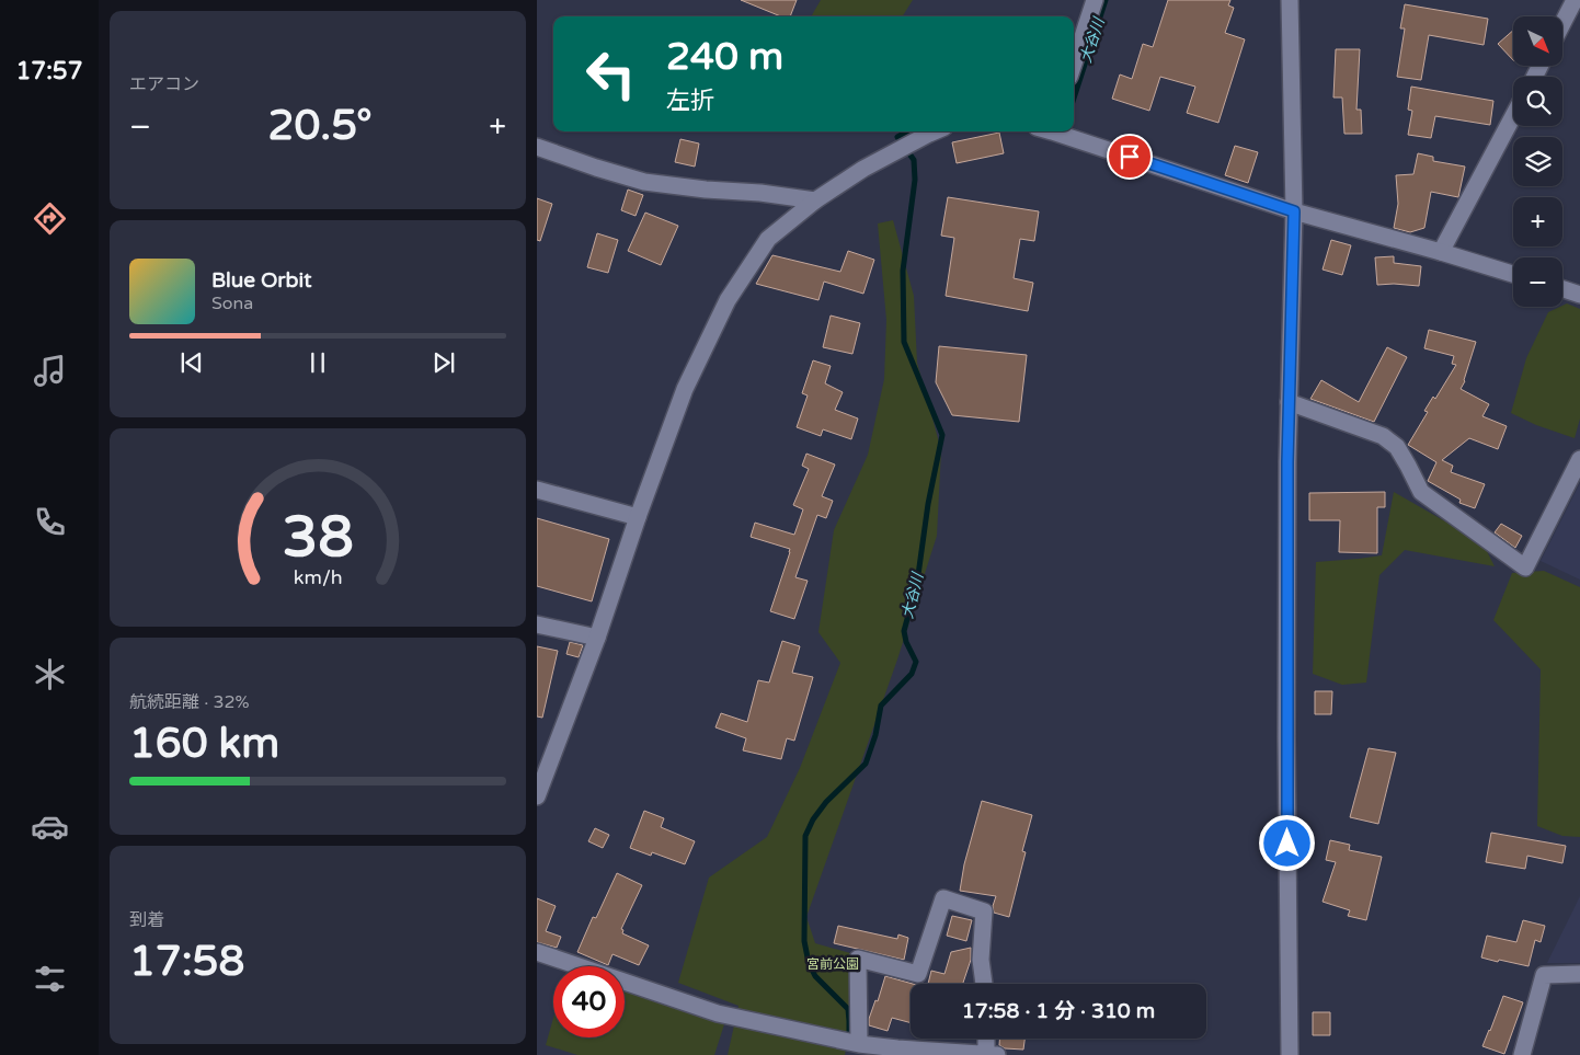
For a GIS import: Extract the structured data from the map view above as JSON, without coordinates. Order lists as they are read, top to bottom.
{
  "water": ["大谷川"],
  "parks": ["宮前公園"],
  "north": "bottom right",
  "page": {
    "tabs": "17:57",
    "tile": [
      "エアコン",
      ["航続距離 · 32%", "160 km"],
      ["到着", "17:58"]
    ],
    "map_buttons": ["+", "−"],
    "turn": ["240 m", "左折"],
    "heat": ["−", "20.5°", "+"],
    "song": ["Blue Orbit", "Sona"],
    "limit": "40",
    "trip": "17:58 · 1 分 · 310 m",
    "gauge": ["38", "km/h"]
  }
}
